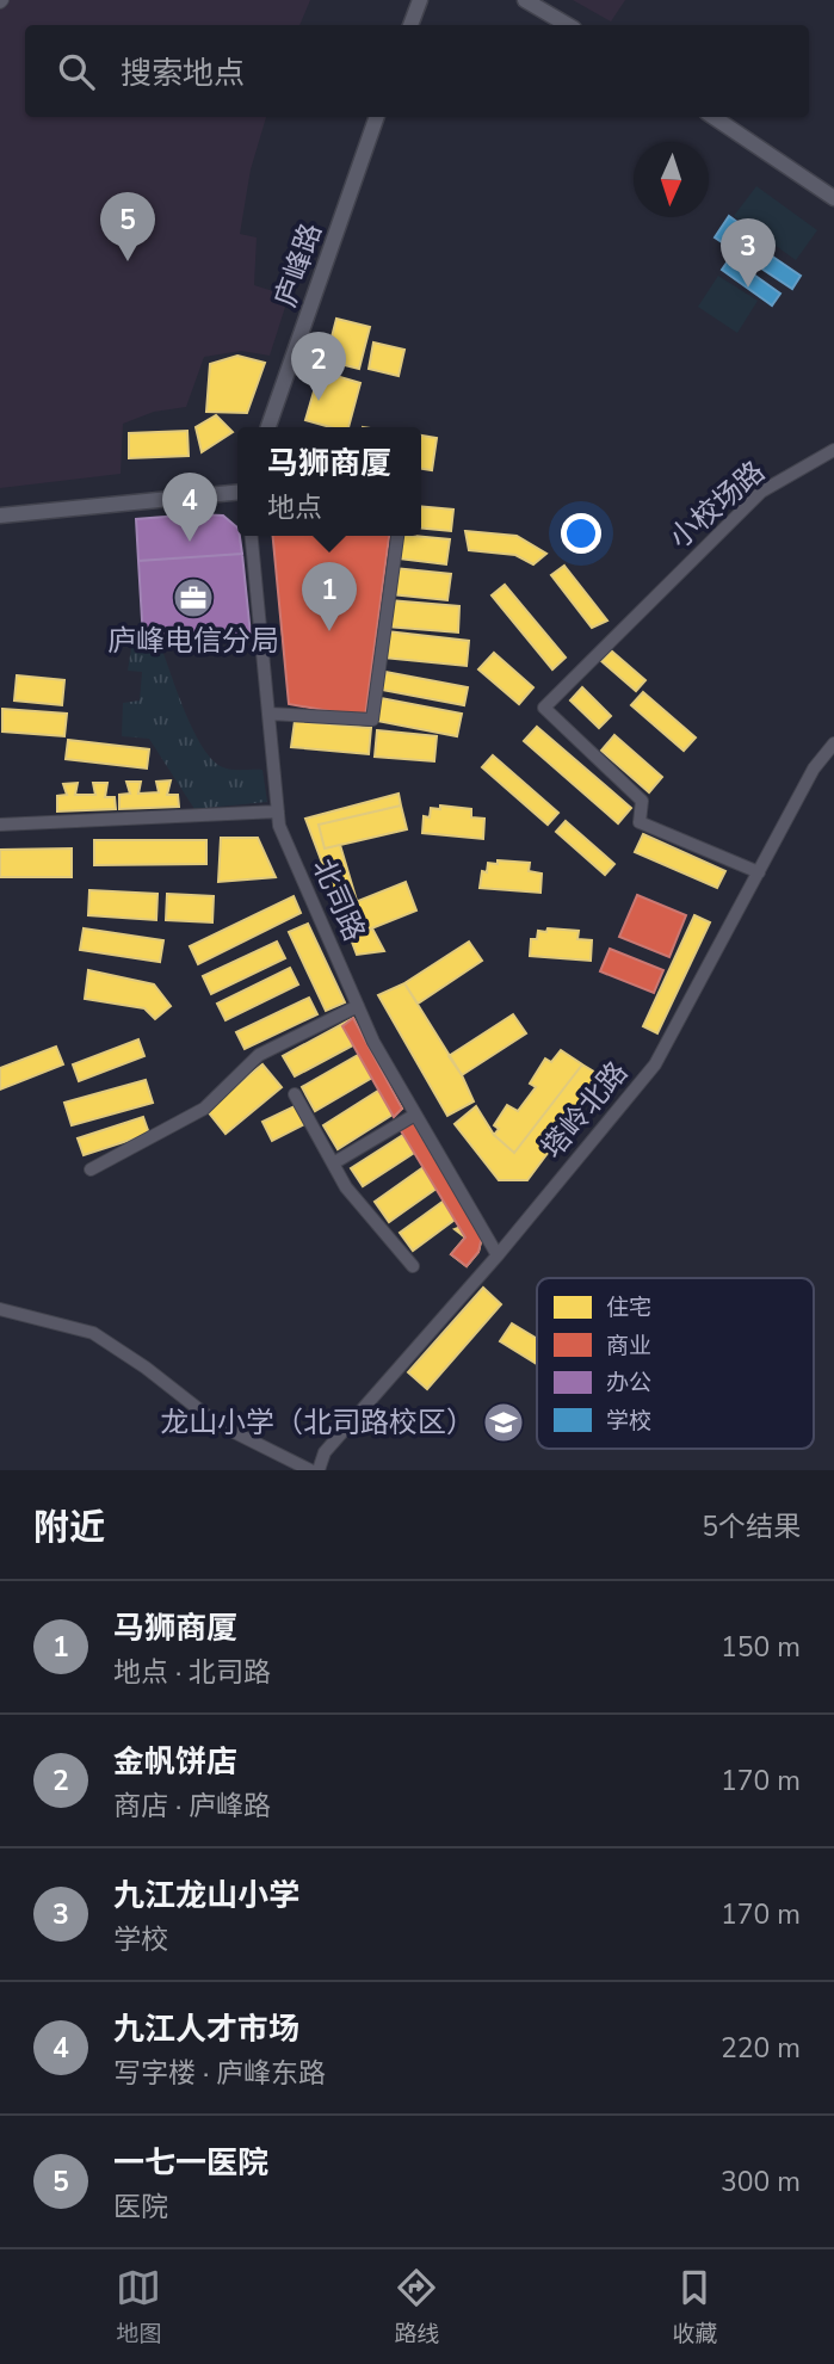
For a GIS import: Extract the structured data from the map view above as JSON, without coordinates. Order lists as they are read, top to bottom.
{
  "streets": {
    "main road": ["庐峰路"],
    "street": ["小校场路", "北司路", "塔岭北路"]
  },
  "crossings": [
    ["小校场路", "塔岭北路"],
    ["北司路", "塔岭北路"]
  ],
  "places": {
    "office": ["庐峰电信分局"],
    "school or university": ["龙山小学（北司路校区）"]
  },
  "legend": [
    "住宅",
    "商业",
    "办公",
    "学校"
  ],
  "north": "bottom",
  "page": {
    "search": "搜索地点",
    "pins": [
      "5",
      "3",
      "2",
      "4",
      "1"
    ],
    "popup": ["马狮商厦", "地点"],
    "heading": ["附近", "5个结果"],
    "list": [
      {
        "mark": "1",
        "name": "马狮商厦",
        "note": "地点 · 北司路",
        "value": "150 m"
      },
      {
        "mark": "2",
        "name": "金帆饼店",
        "note": "商店 · 庐峰路",
        "value": "170 m"
      },
      {
        "mark": "3",
        "name": "九江龙山小学",
        "note": "学校",
        "value": "170 m"
      },
      {
        "mark": "4",
        "name": "九江人才市场",
        "note": "写字楼 · 庐峰东路",
        "value": "220 m"
      },
      {
        "mark": "5",
        "name": "一七一医院",
        "note": "医院",
        "value": "300 m"
      }
    ],
    "nav": ["地图", "路线", "收藏"]
  }
}
